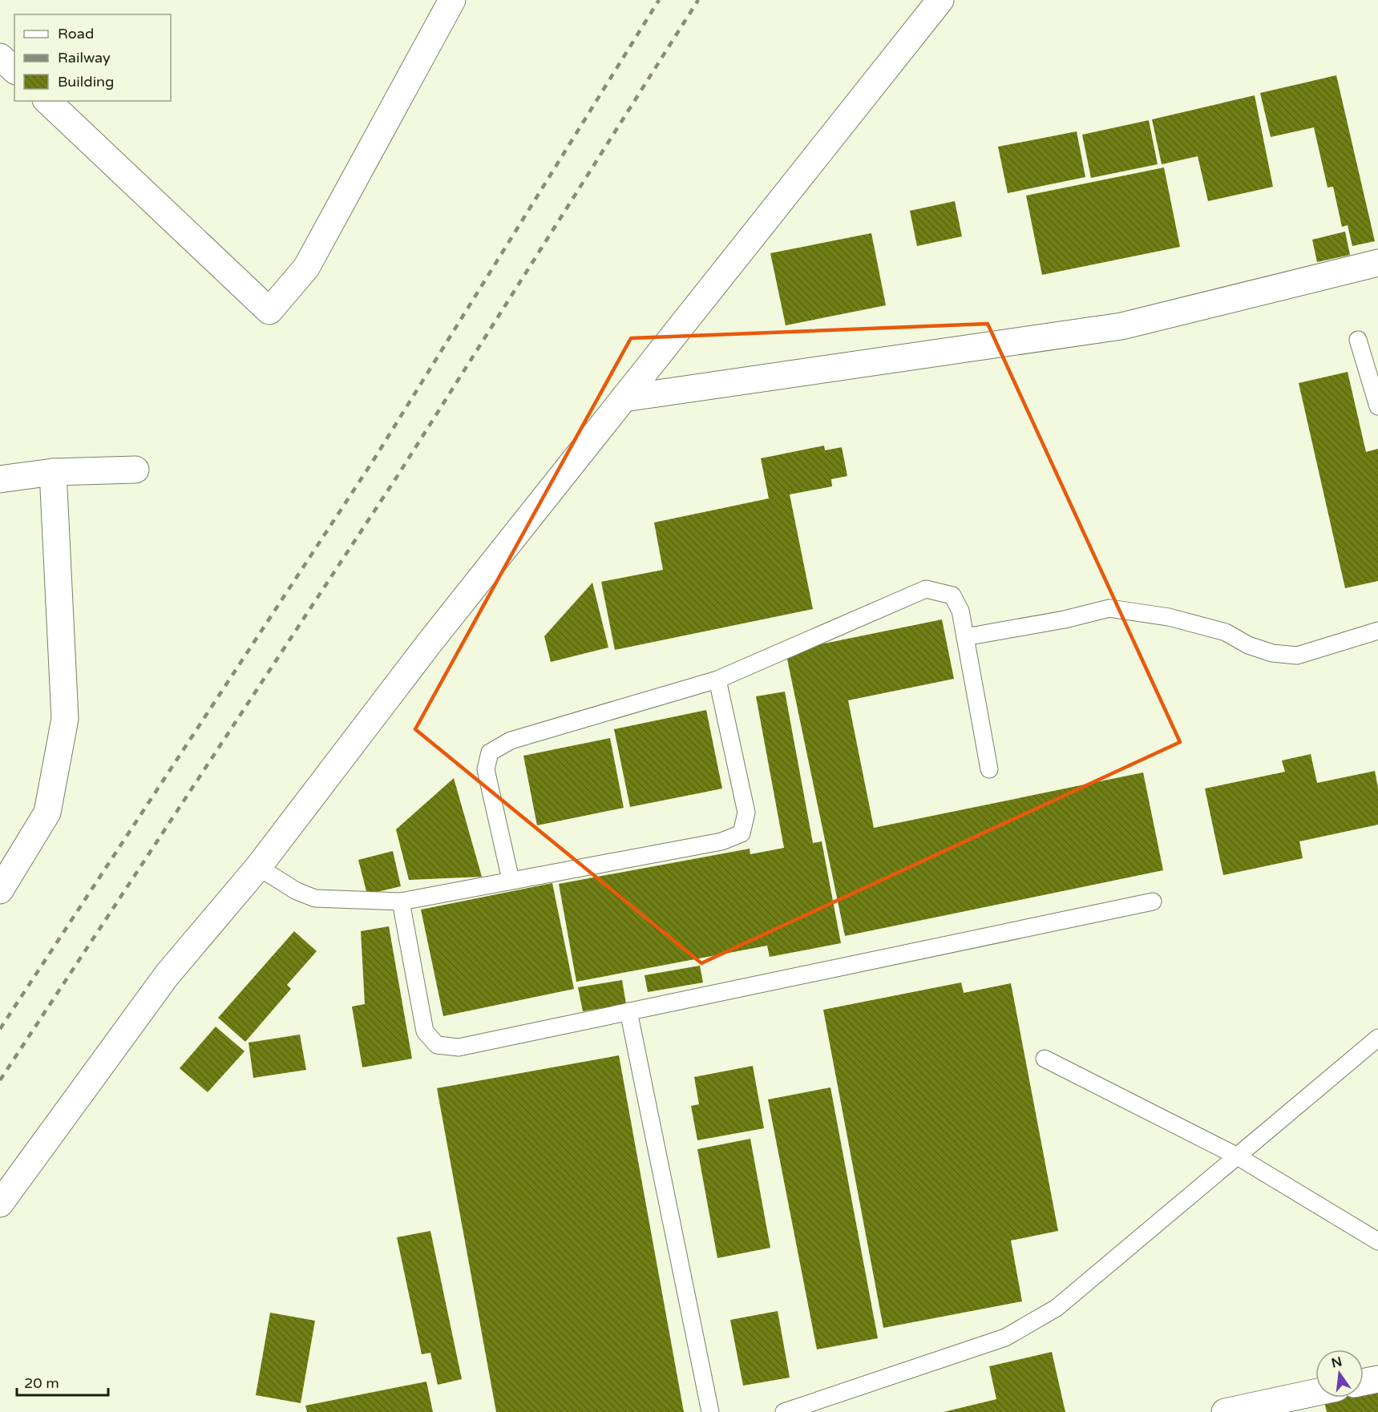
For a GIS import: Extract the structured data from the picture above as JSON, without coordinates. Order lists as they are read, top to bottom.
{
  "legend": ["Road", "Railway", "Building"],
  "scale_bar": "20 m",
  "north": "top"
}
